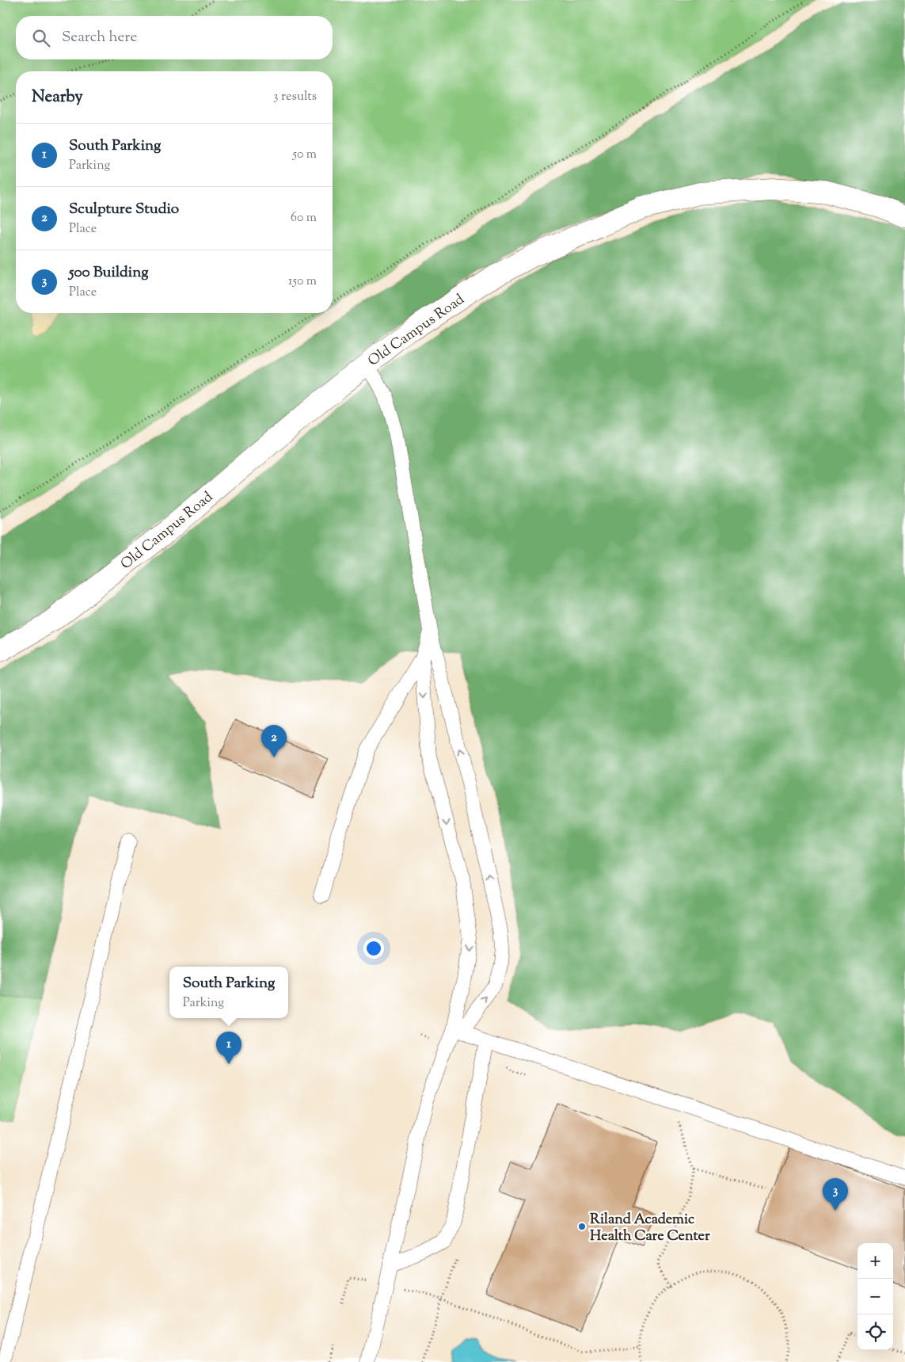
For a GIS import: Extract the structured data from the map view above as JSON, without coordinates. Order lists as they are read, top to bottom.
{
  "streets": {
    "street": ["Old Campus Road"]
  },
  "places": ["Riland Academic Health Care Center"],
  "page": {
    "search": "Search here",
    "heading": ["Nearby", "3 results"],
    "list": [
      {
        "mark": "1",
        "name": "South Parking",
        "note": "Parking",
        "value": "50 m"
      },
      {
        "mark": "2",
        "name": "Sculpture Studio",
        "note": "Place",
        "value": "60 m"
      },
      {
        "mark": "3",
        "name": "500 Building",
        "note": "Place",
        "value": "150 m"
      }
    ],
    "pins": ["2", "1", "3"],
    "popup": ["South Parking", "Parking"],
    "map_buttons": ["+", "−"]
  }
}
